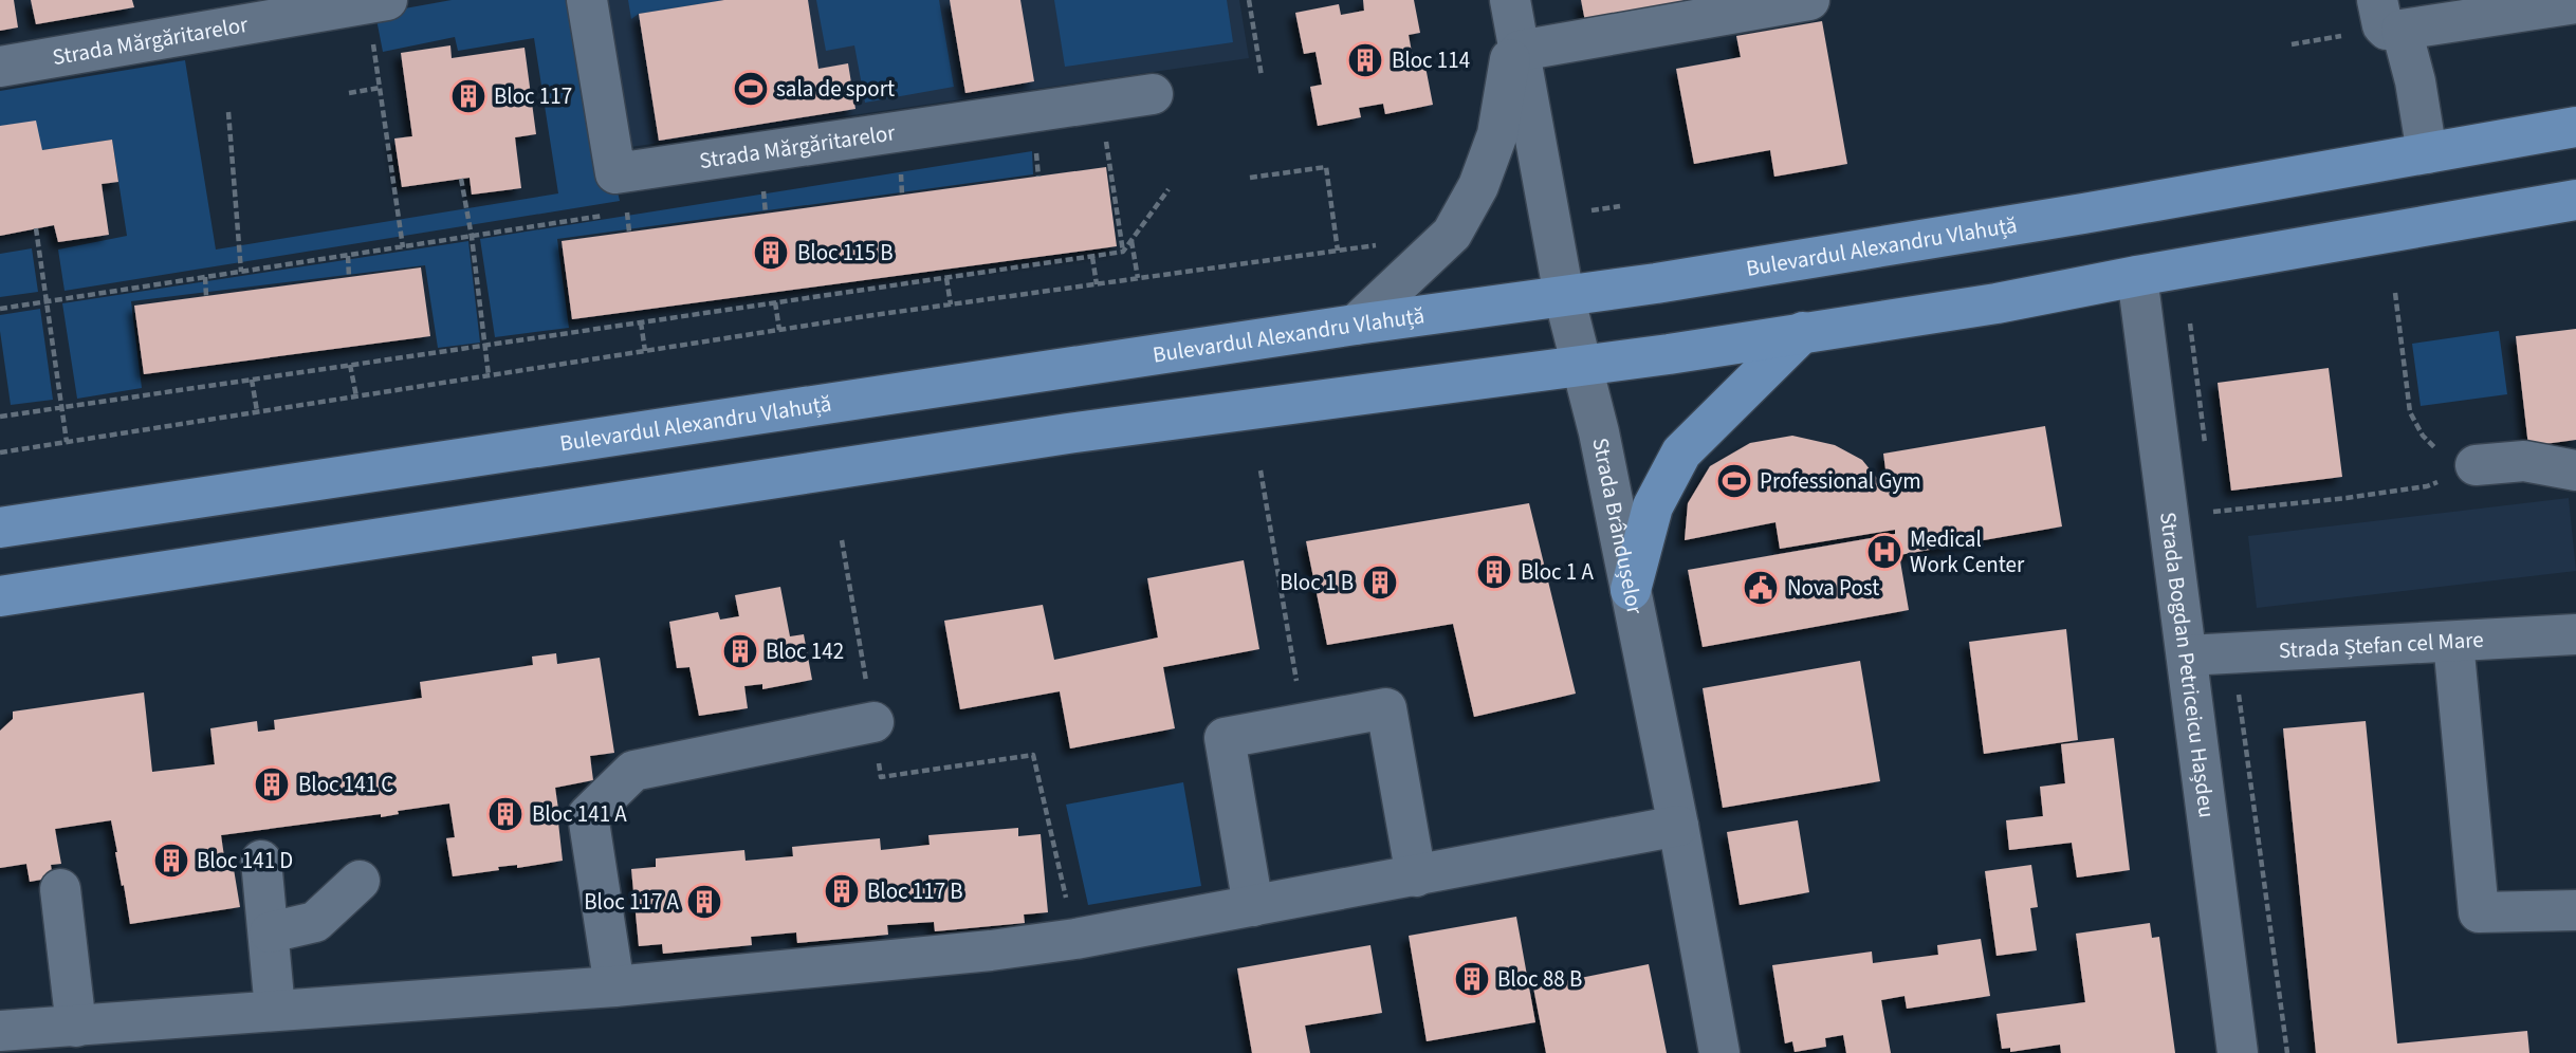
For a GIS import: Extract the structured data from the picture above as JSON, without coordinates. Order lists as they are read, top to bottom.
{
  "streets": {
    "main road": ["Bulevardul Alexandru Vlahuță"],
    "street": [
      "Strada Mărgăritarelor",
      "Strada Brândușelor",
      "Strada Ștefan cel Mare",
      "Strada Bogdan Petriceicu Hașdeu"
    ]
  },
  "crossings": [
    ["Bulevardul Alexandru Vlahuță", "Strada Brândușelor"],
    ["Strada Ștefan cel Mare", "Strada Bogdan Petriceicu Hașdeu"]
  ],
  "places": {
    "building": [
      "Bloc 114",
      "Bloc 117",
      "Bloc 115 B",
      "Bloc 1 A",
      "Bloc 1 B",
      "Bloc 142",
      "Bloc 141 C",
      "Bloc 141 A",
      "Bloc 141 D",
      "Bloc 117 B",
      "Bloc 117 A",
      "Bloc 88 B"
    ],
    "sports": ["sala de sport", "Professional Gym"],
    "hospital": ["Medical Work Center"],
    "public building": ["Nova Post"]
  }
}
